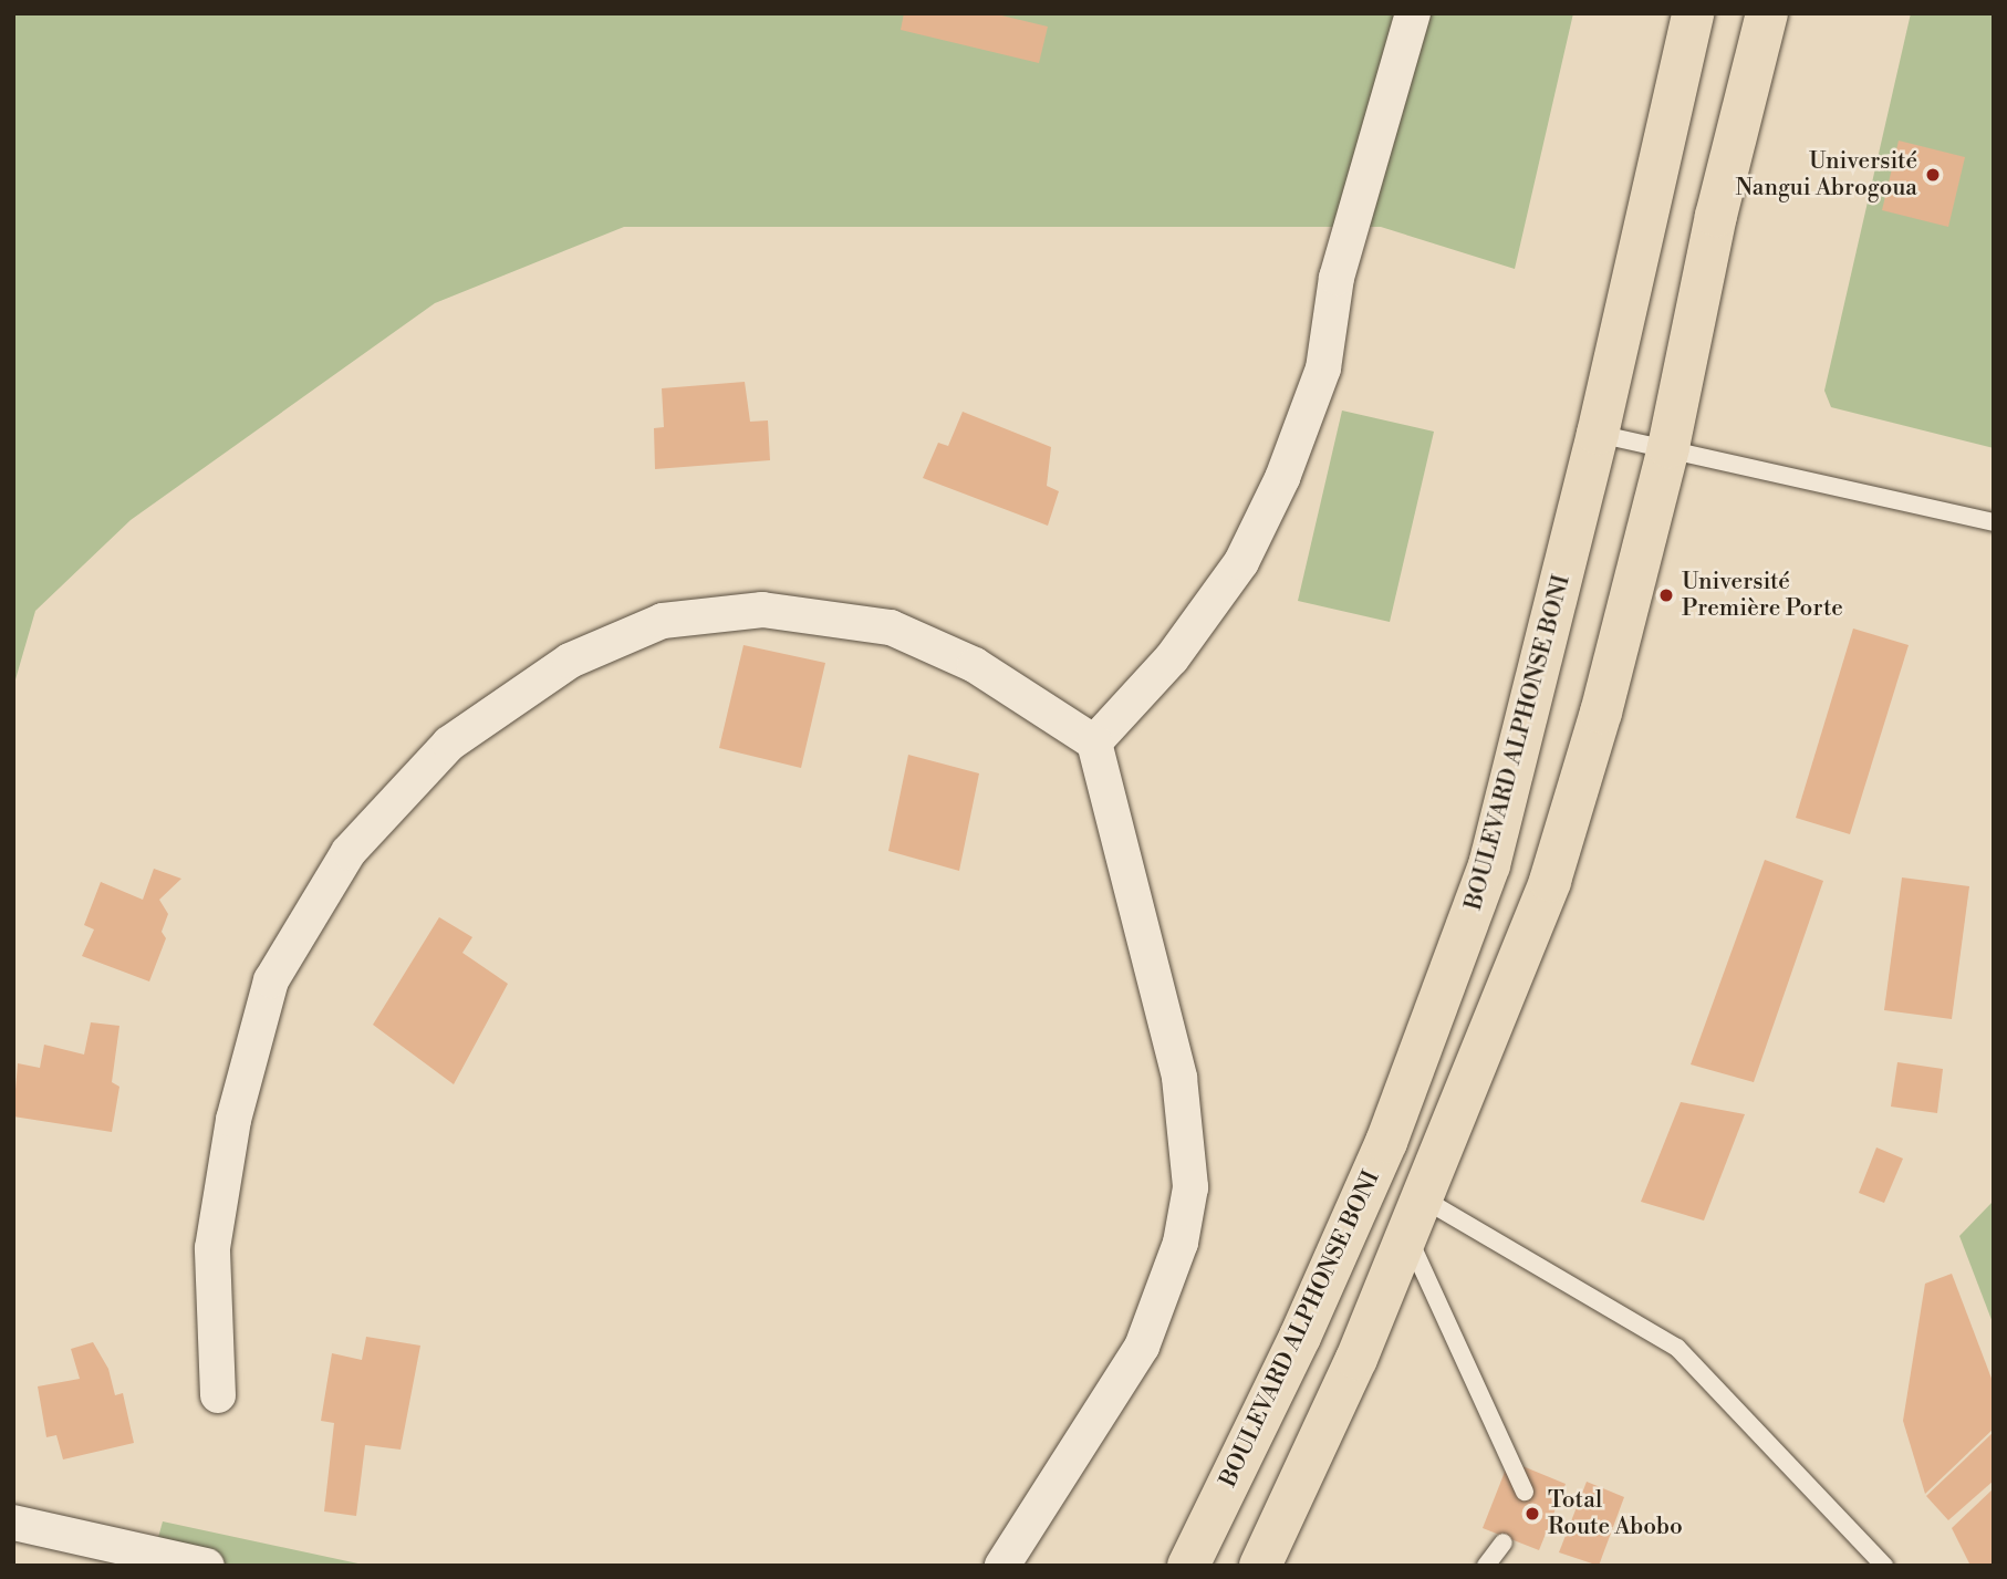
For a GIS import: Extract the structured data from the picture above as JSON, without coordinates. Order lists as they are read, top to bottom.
{
  "streets": {
    "main road": ["BOULEVARD ALPHONSE BONI"]
  },
  "places": ["Université Nangui Abrogoua", "Université Première Porte", "Total Route Abobo"]
}
